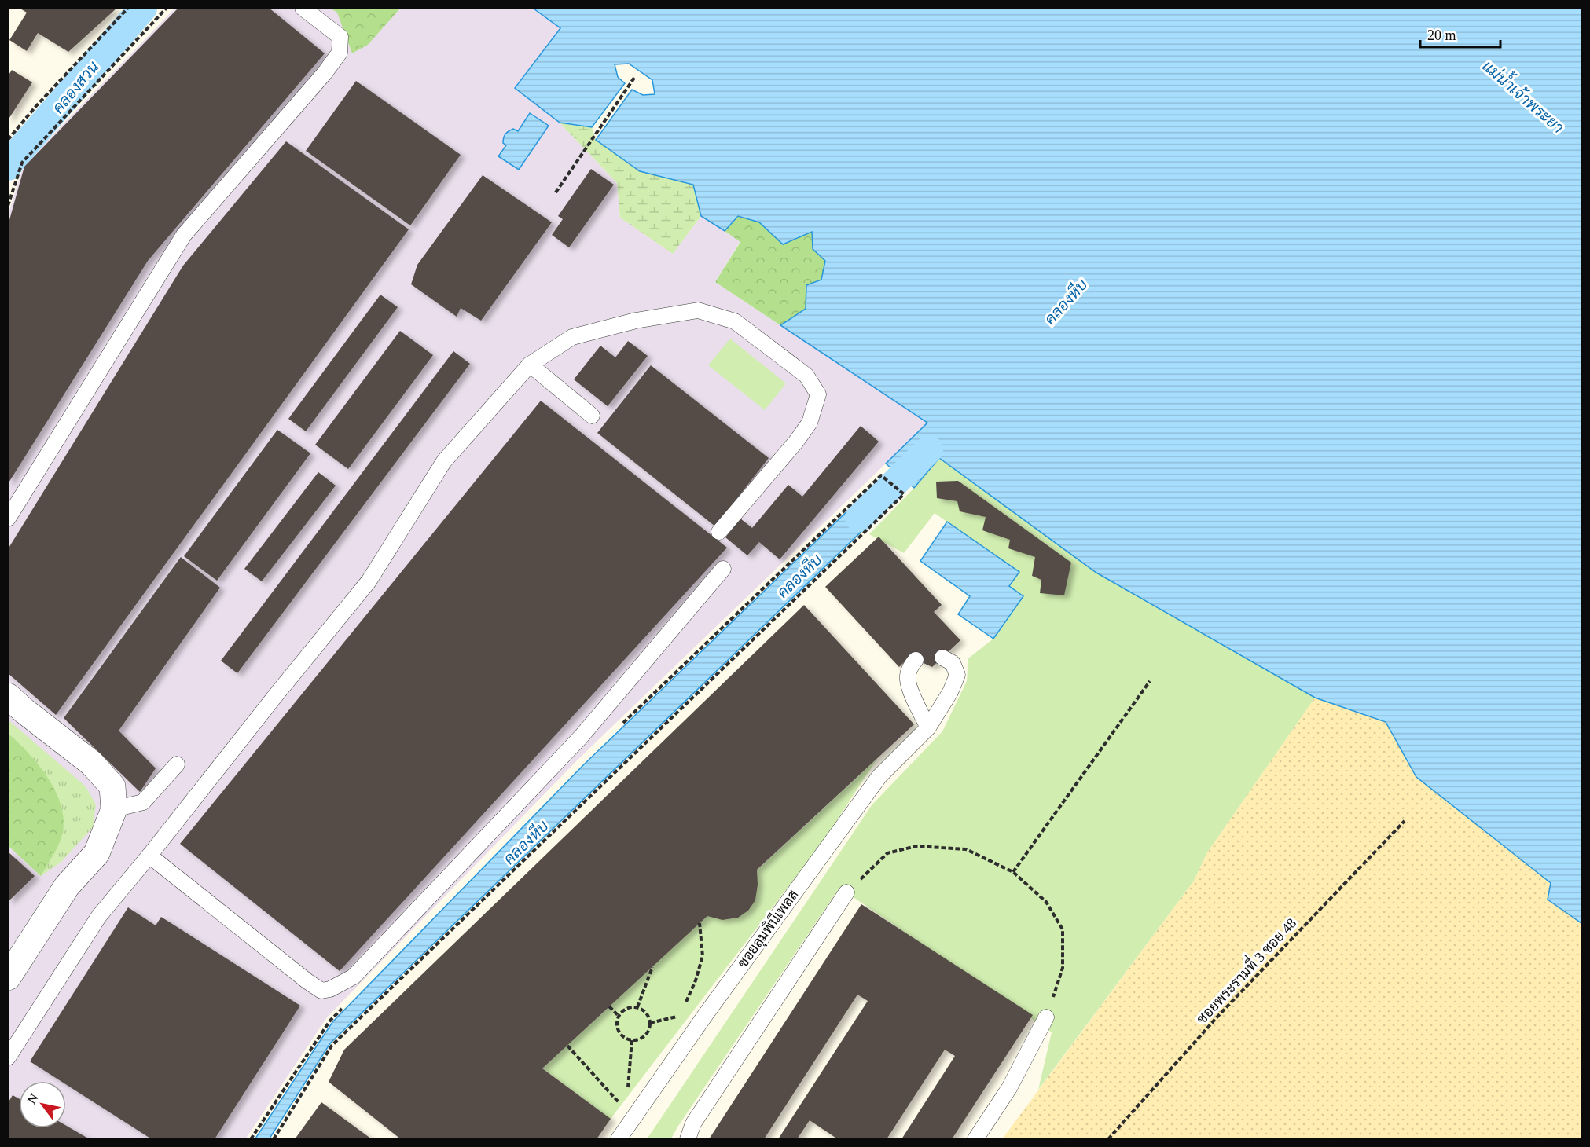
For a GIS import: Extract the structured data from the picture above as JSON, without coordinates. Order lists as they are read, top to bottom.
{
  "streets": {
    "lane": ["ซอยลุมพินีเพลส"],
    "path": ["ซอยพระรามที่ 3 ซอย 48"]
  },
  "water": ["คลองสวน", "แม่น้ำเจ้าพระยา", "คลองหีบ"],
  "scale_bar": "20 m",
  "north": "top left"
}
